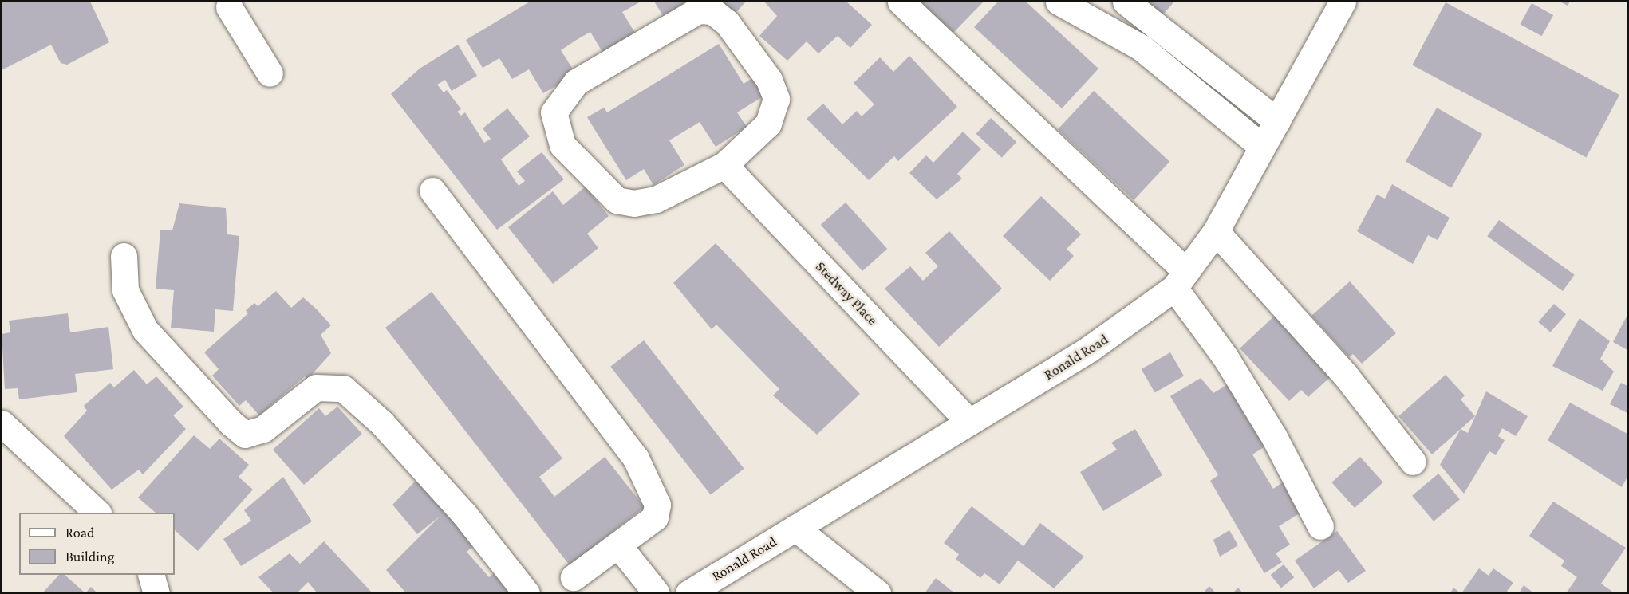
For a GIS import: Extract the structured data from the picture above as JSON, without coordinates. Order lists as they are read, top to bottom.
{
  "streets": {
    "street": ["Stedway Place", "Ronald Road"]
  },
  "crossings": [
    ["Stedway Place", "Ronald Road"]
  ],
  "legend": ["Road", "Building"]
}
